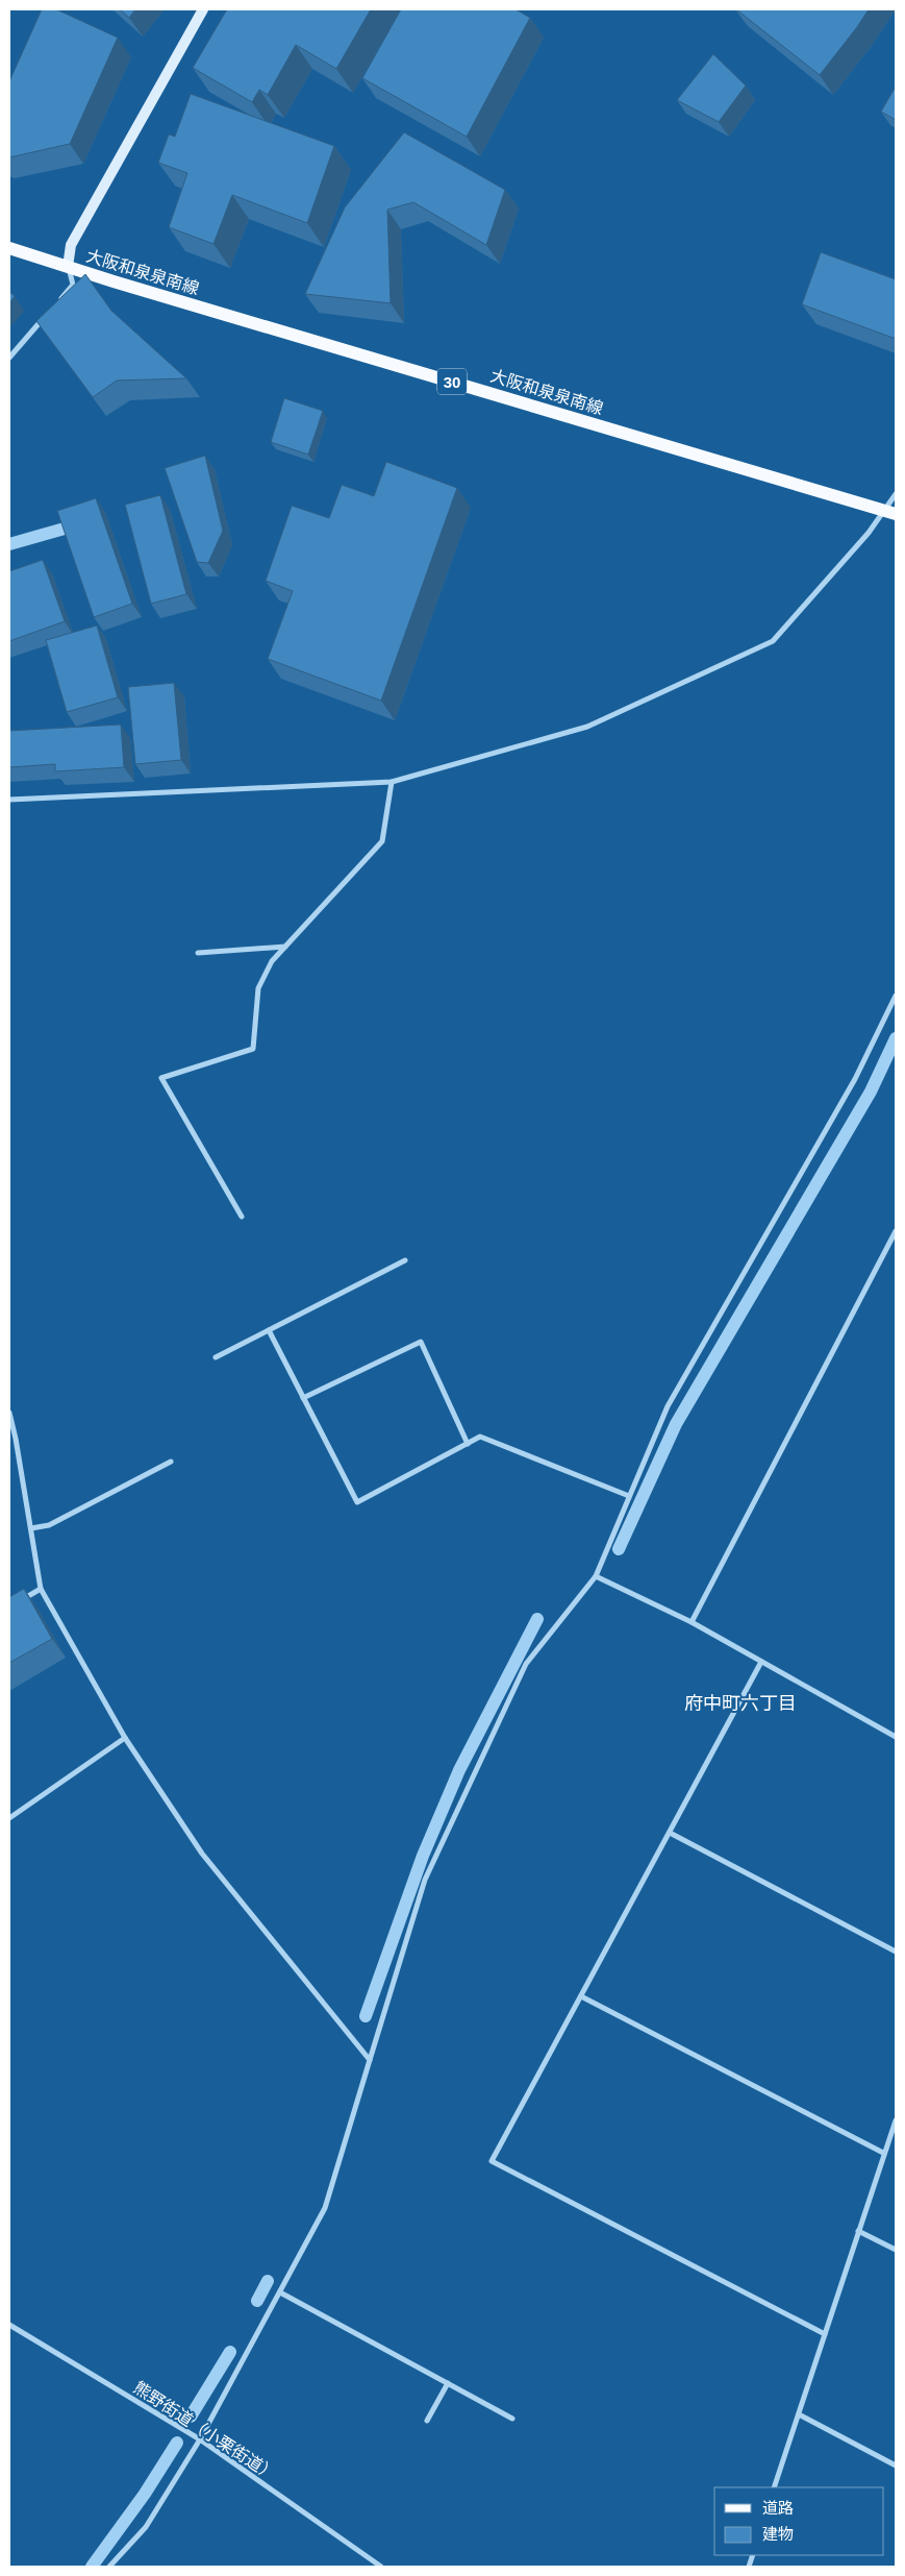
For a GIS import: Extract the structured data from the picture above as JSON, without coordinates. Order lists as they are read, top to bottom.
{
  "streets": {
    "main road": ["大阪和泉泉南線", "30"],
    "street": ["熊野街道（小栗街道）"]
  },
  "districts": ["府中町六丁目"],
  "legend": ["道路", "建物"]
}
